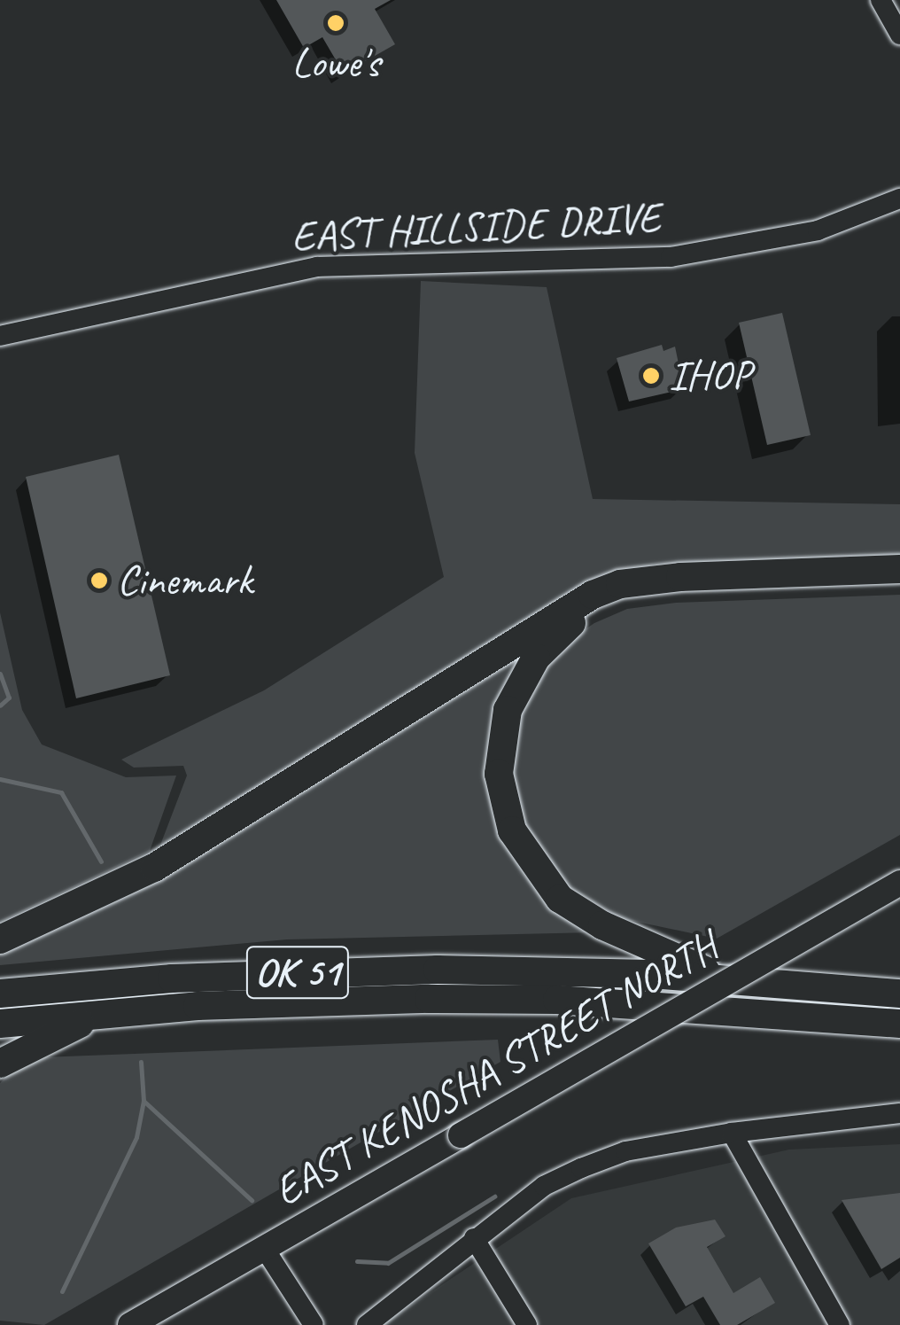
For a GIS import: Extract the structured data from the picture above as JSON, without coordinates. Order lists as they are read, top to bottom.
{
  "streets": {
    "highway": ["OK 51"],
    "main road": ["EAST KENOSHA STREET NORTH"],
    "street": ["EAST HILLSIDE DRIVE"]
  },
  "places": ["Lowe's", "IHOP", "Cinemark"]
}
